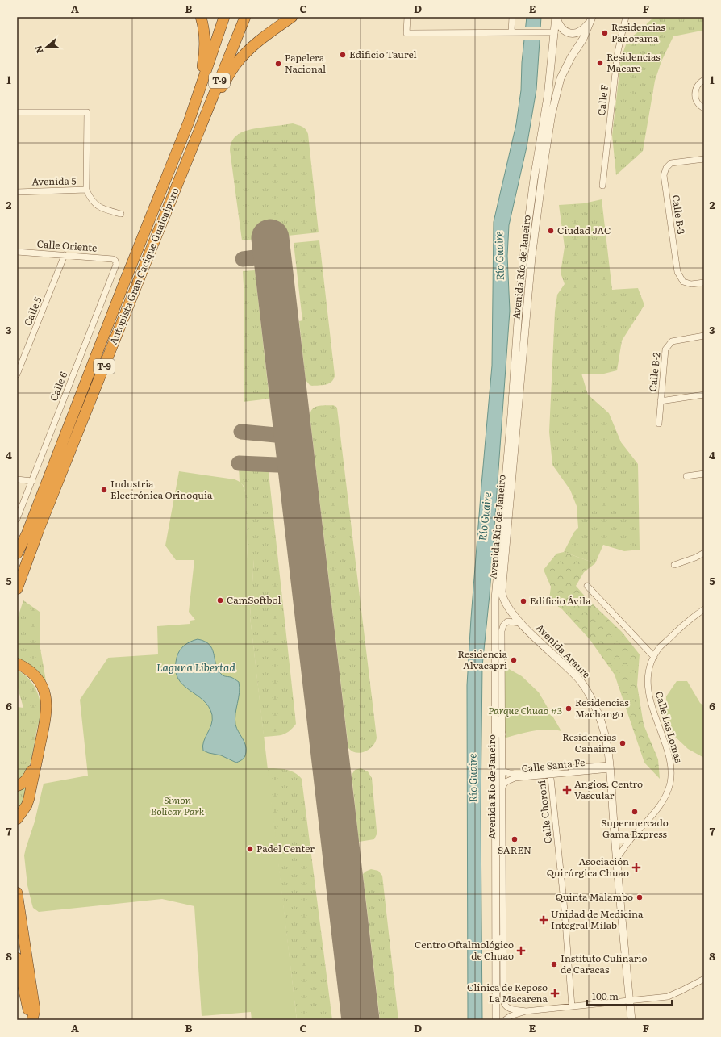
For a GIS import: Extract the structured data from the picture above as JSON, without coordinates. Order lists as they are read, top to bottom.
{
  "streets": {
    "highway": ["T-9", "Autopista Gran Cacique Guaicaipuro"],
    "street": [
      "Calle F",
      "Avenida 5",
      "Calle B-3",
      "Calle Oriente",
      "Avenida Río de Janeiro",
      "Calle 5",
      "Calle B-2",
      "Calle 6",
      "Avenida Araure",
      "Calle Las Lomas",
      "Calle Santa Fe",
      "Calle Choroní"
    ]
  },
  "crossings": [
    ["Calle Oriente", "Calle 5"],
    ["Calle Oriente", "Calle 6"],
    ["Avenida Río de Janeiro", "Avenida Araure"],
    ["Avenida Río de Janeiro", "Calle Santa Fe"],
    ["Avenida Araure", "Calle Las Lomas"],
    ["Avenida Araure", "Calle Santa Fe"],
    ["Calle Santa Fe", "Calle Choroní"]
  ],
  "water": ["Río Guaire", "Laguna Libertad"],
  "parks": ["Parque Chuao #3", "Simon Bolicar Park"],
  "places": {
    "other": [
      "Residencias Panorama",
      "Edificio Taurel",
      "Residencias Macare",
      "Papelera Nacional",
      "Ciudad JAC",
      "Industria Electrónica Orinoquia",
      "CamSoftbol",
      "Edificio Ávila",
      "Residencia Alvacapri",
      "Residencias Machango",
      "Residencias Canaima",
      "Supermercado Gama Express",
      "SAREN",
      "Padel Center",
      "Quinta Malambo",
      "Instituto Culinario de Caracas"
    ],
    "health": [
      "Angios. Centro Vascular",
      "Asociación Quirúrgica Chuao",
      "Unidad de Medicina Integral Milab",
      "Centro Oftalmológico de Chuao",
      "Clínica de Reposo La Macarena"
    ]
  },
  "scale_bar": "100 m",
  "north": "left",
  "grid": {
    "columns": [
      "A",
      "B",
      "C",
      "D",
      "E",
      "F"
    ],
    "rows": [
      "1",
      "2",
      "3",
      "4",
      "5",
      "6",
      "7",
      "8"
    ]
  }
}
